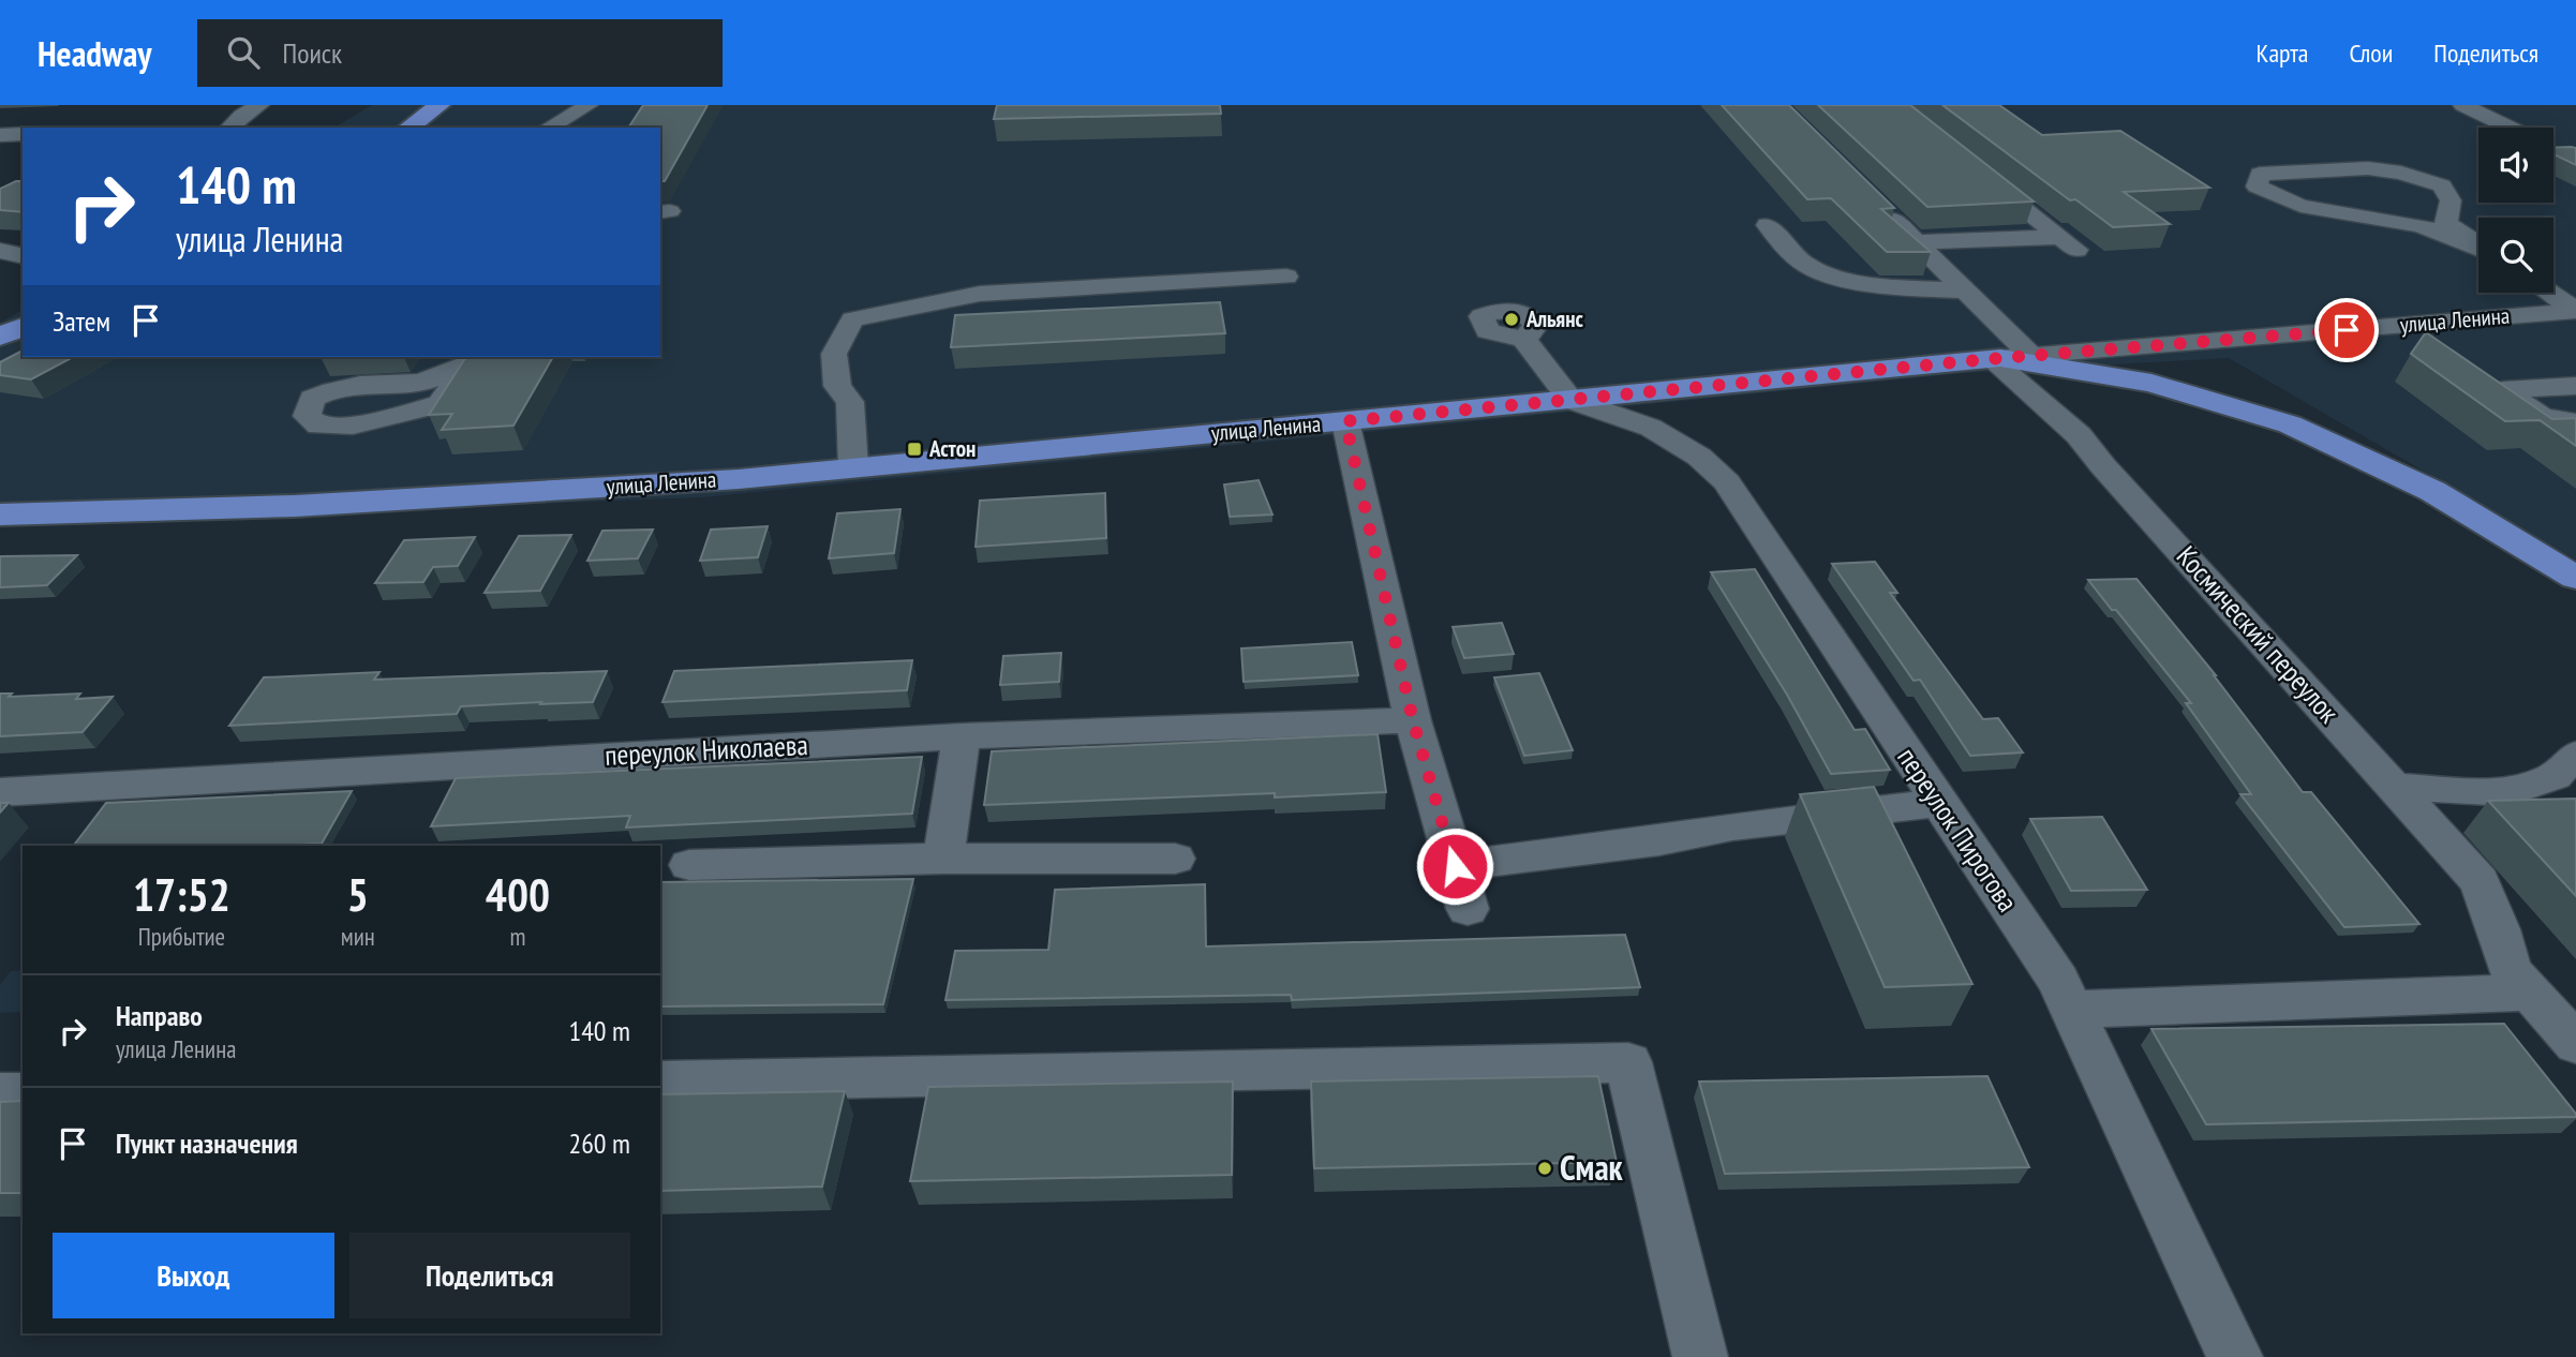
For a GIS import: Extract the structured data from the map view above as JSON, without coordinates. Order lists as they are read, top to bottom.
{
  "streets": {
    "main road": ["улица Ленина"],
    "street": ["Космический переулок", "переулок Николаева", "переулок Пирогова"]
  },
  "crossings": [
    ["улица Ленина", "Космический переулок"],
    ["улица Ленина", "переулок Пирогова"]
  ],
  "places": {
    "other": ["Альянс", "Смак"],
    "transit": ["Астон"]
  },
  "page": {
    "header": "Headway",
    "search": "Поиск",
    "nav": ["Карта", "Слои", "Поделиться"],
    "turn": ["140 m", "улица Ленина"],
    "then": "Затем",
    "eta": [
      "17:52",
      "Прибытие",
      "5",
      "мин",
      "400",
      "m"
    ],
    "list": [
      {
        "name": "Направо",
        "note": "улица Ленина",
        "value": "140 m"
      },
      {
        "name": "Пункт назначения",
        "value": "260 m"
      }
    ],
    "buttons": ["Выход", "Поделиться"]
  }
}
